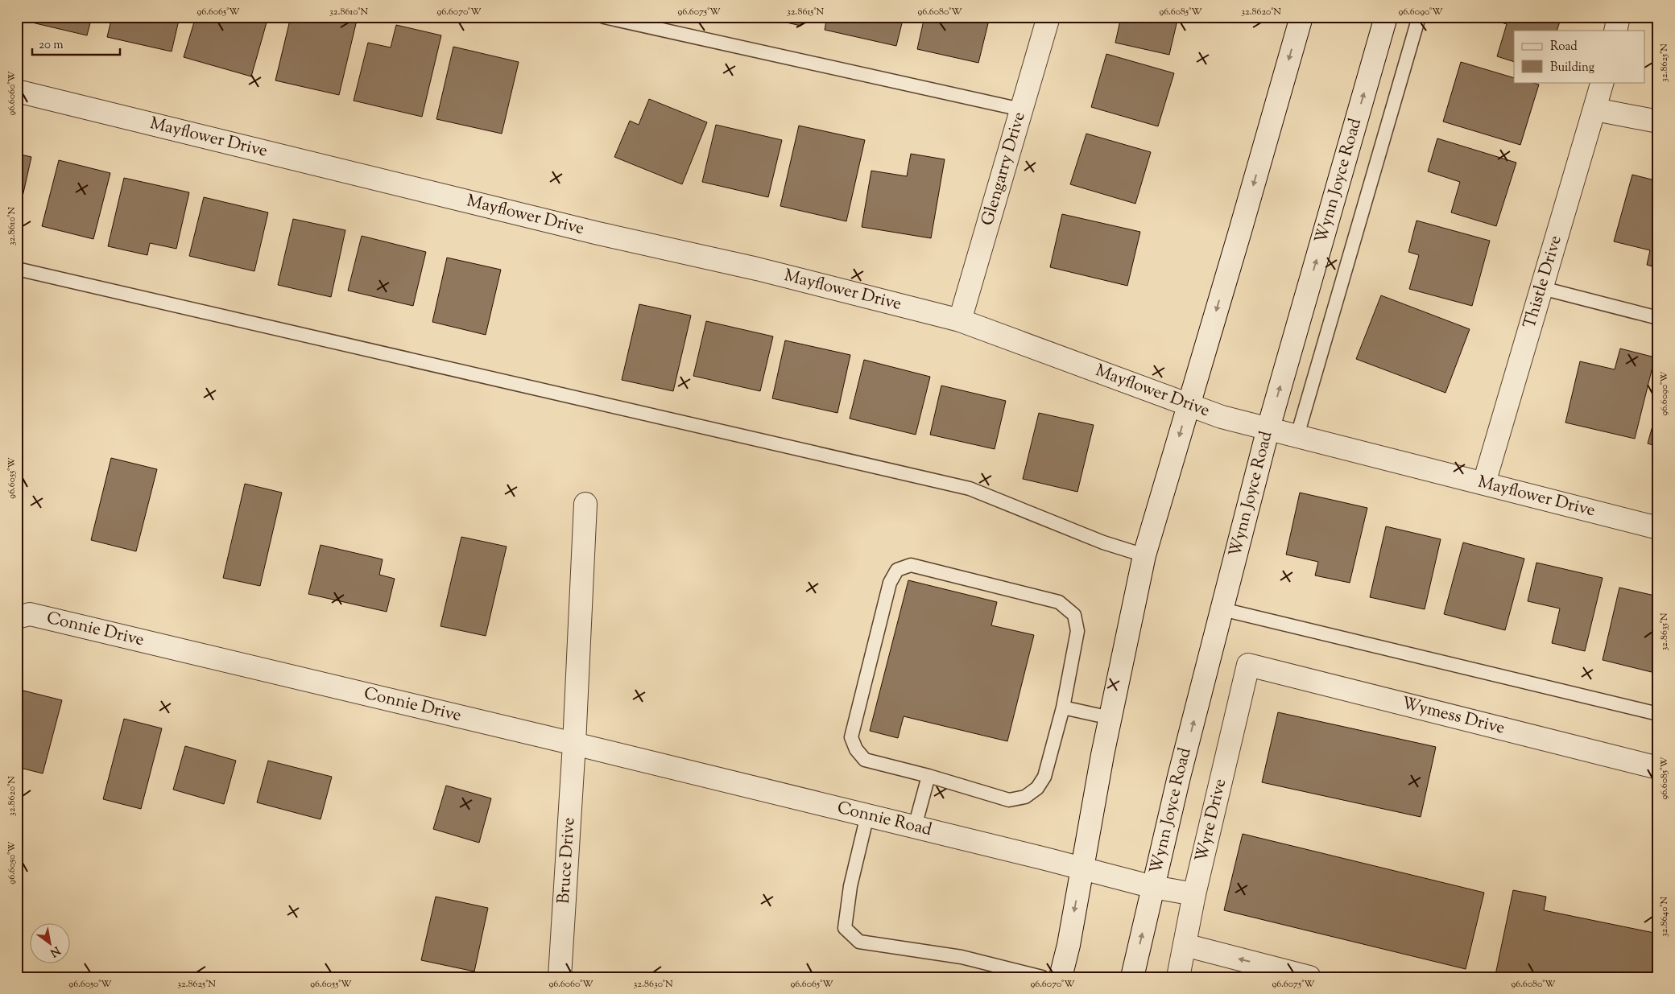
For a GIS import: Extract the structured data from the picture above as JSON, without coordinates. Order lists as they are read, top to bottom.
{
  "streets": {
    "street": [
      "Mayflower Drive",
      "Glengarry Drive",
      "Wynn Joyce Road",
      "Thistle Drive",
      "Connie Drive",
      "Wymess Drive",
      "Connie Road",
      "Wyre Drive",
      "Bruce Drive"
    ]
  },
  "crossings": [
    ["Mayflower Drive", "Glengarry Drive"],
    ["Mayflower Drive", "Wynn Joyce Road"],
    ["Mayflower Drive", "Thistle Drive"],
    ["Wynn Joyce Road", "Connie Road"],
    ["Connie Drive", "Connie Road"],
    ["Connie Drive", "Bruce Drive"],
    ["Wymess Drive", "Wyre Drive"],
    ["Connie Road", "Wyre Drive"],
    ["Connie Road", "Bruce Drive"]
  ],
  "legend": ["Road", "Building"],
  "scale_bar": "20 m",
  "north": "bottom right",
  "coordinates": [
    "96.6065°W",
    "32.8610°N",
    "96.6070°W",
    "96.6075°W",
    "32.8615°N",
    "96.6080°W",
    "96.6085°W",
    "32.8620°N",
    "96.6090°W",
    "32.8625°N",
    "96.6060°W",
    "96.6055°W",
    "32.8635°N",
    "96.6050°W",
    "32.8640°N",
    "32.8630°N"
  ]
}
